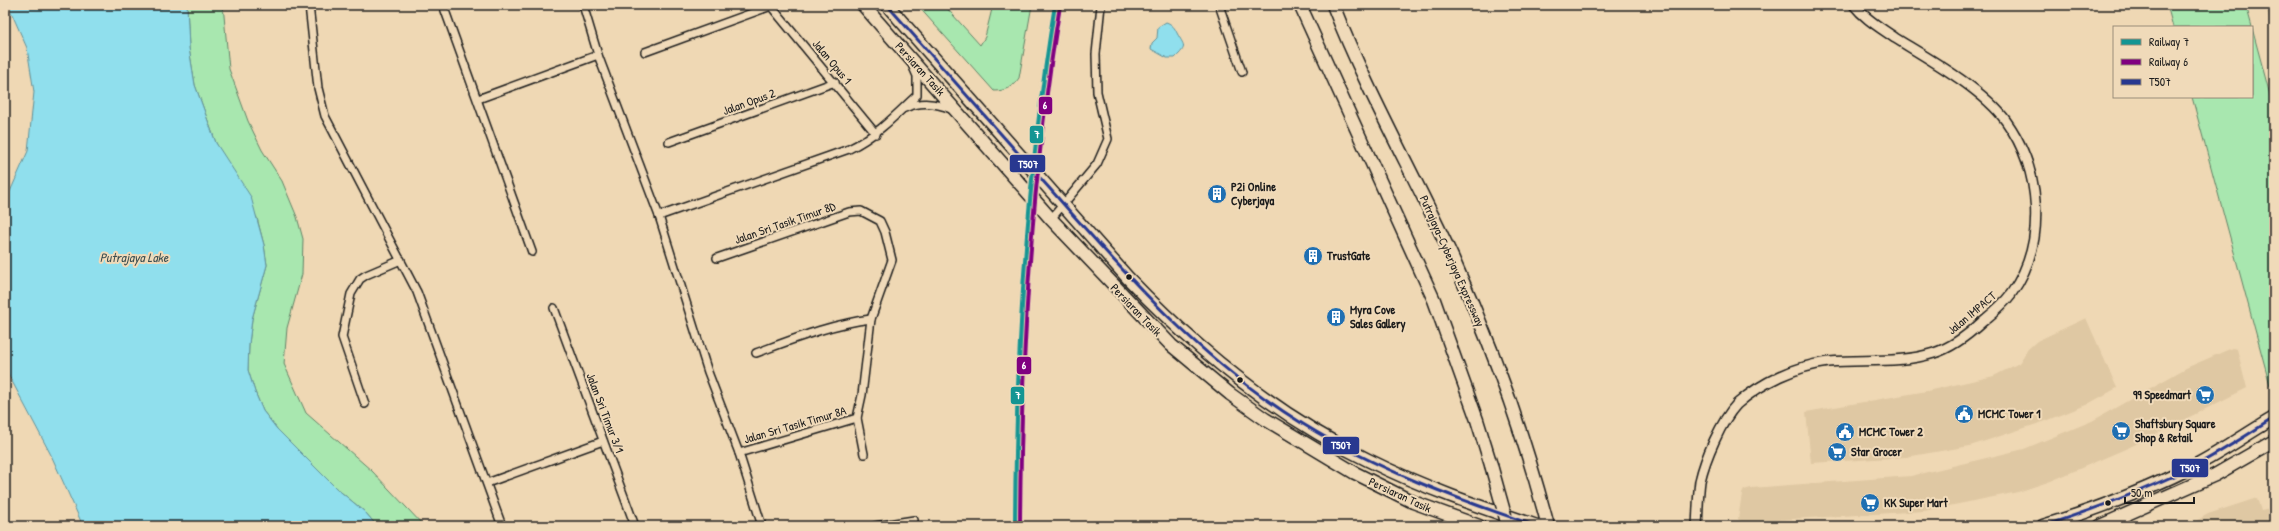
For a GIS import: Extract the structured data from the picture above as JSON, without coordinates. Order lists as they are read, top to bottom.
{
  "streets": {
    "main road": ["Persiaran Tasik", "Putrajaya–Cyberjaya Expressway"],
    "street": [
      "Jalan Opus 1",
      "Jalan Opus 2",
      "Jalan Sri Tasik Timur 8D",
      "Jalan IMPACT",
      "Jalan Sri Timur 3/1",
      "Jalan Sri Tasik Timur 8A"
    ]
  },
  "crossings": [
    ["Jalan Opus 1", "Jalan Opus 2"]
  ],
  "water": ["Putrajaya Lake"],
  "places": {
    "building": ["P2i Online Cyberjaya", "TrustGate", "Myra Cove Sales Gallery"],
    "supermarket": [
      "99 Speedmart",
      "Shaftsbury Square Shop & Retail",
      "Star Grocer",
      "KK Super Mart"
    ],
    "public building": ["MCMC Tower 1", "MCMC Tower 2"]
  },
  "lines": ["rail line 7", "transit line T507", "rail line 6"],
  "legend": ["Railway 7", "Railway 6", "T507"],
  "scale_bar": "50 m"
}
